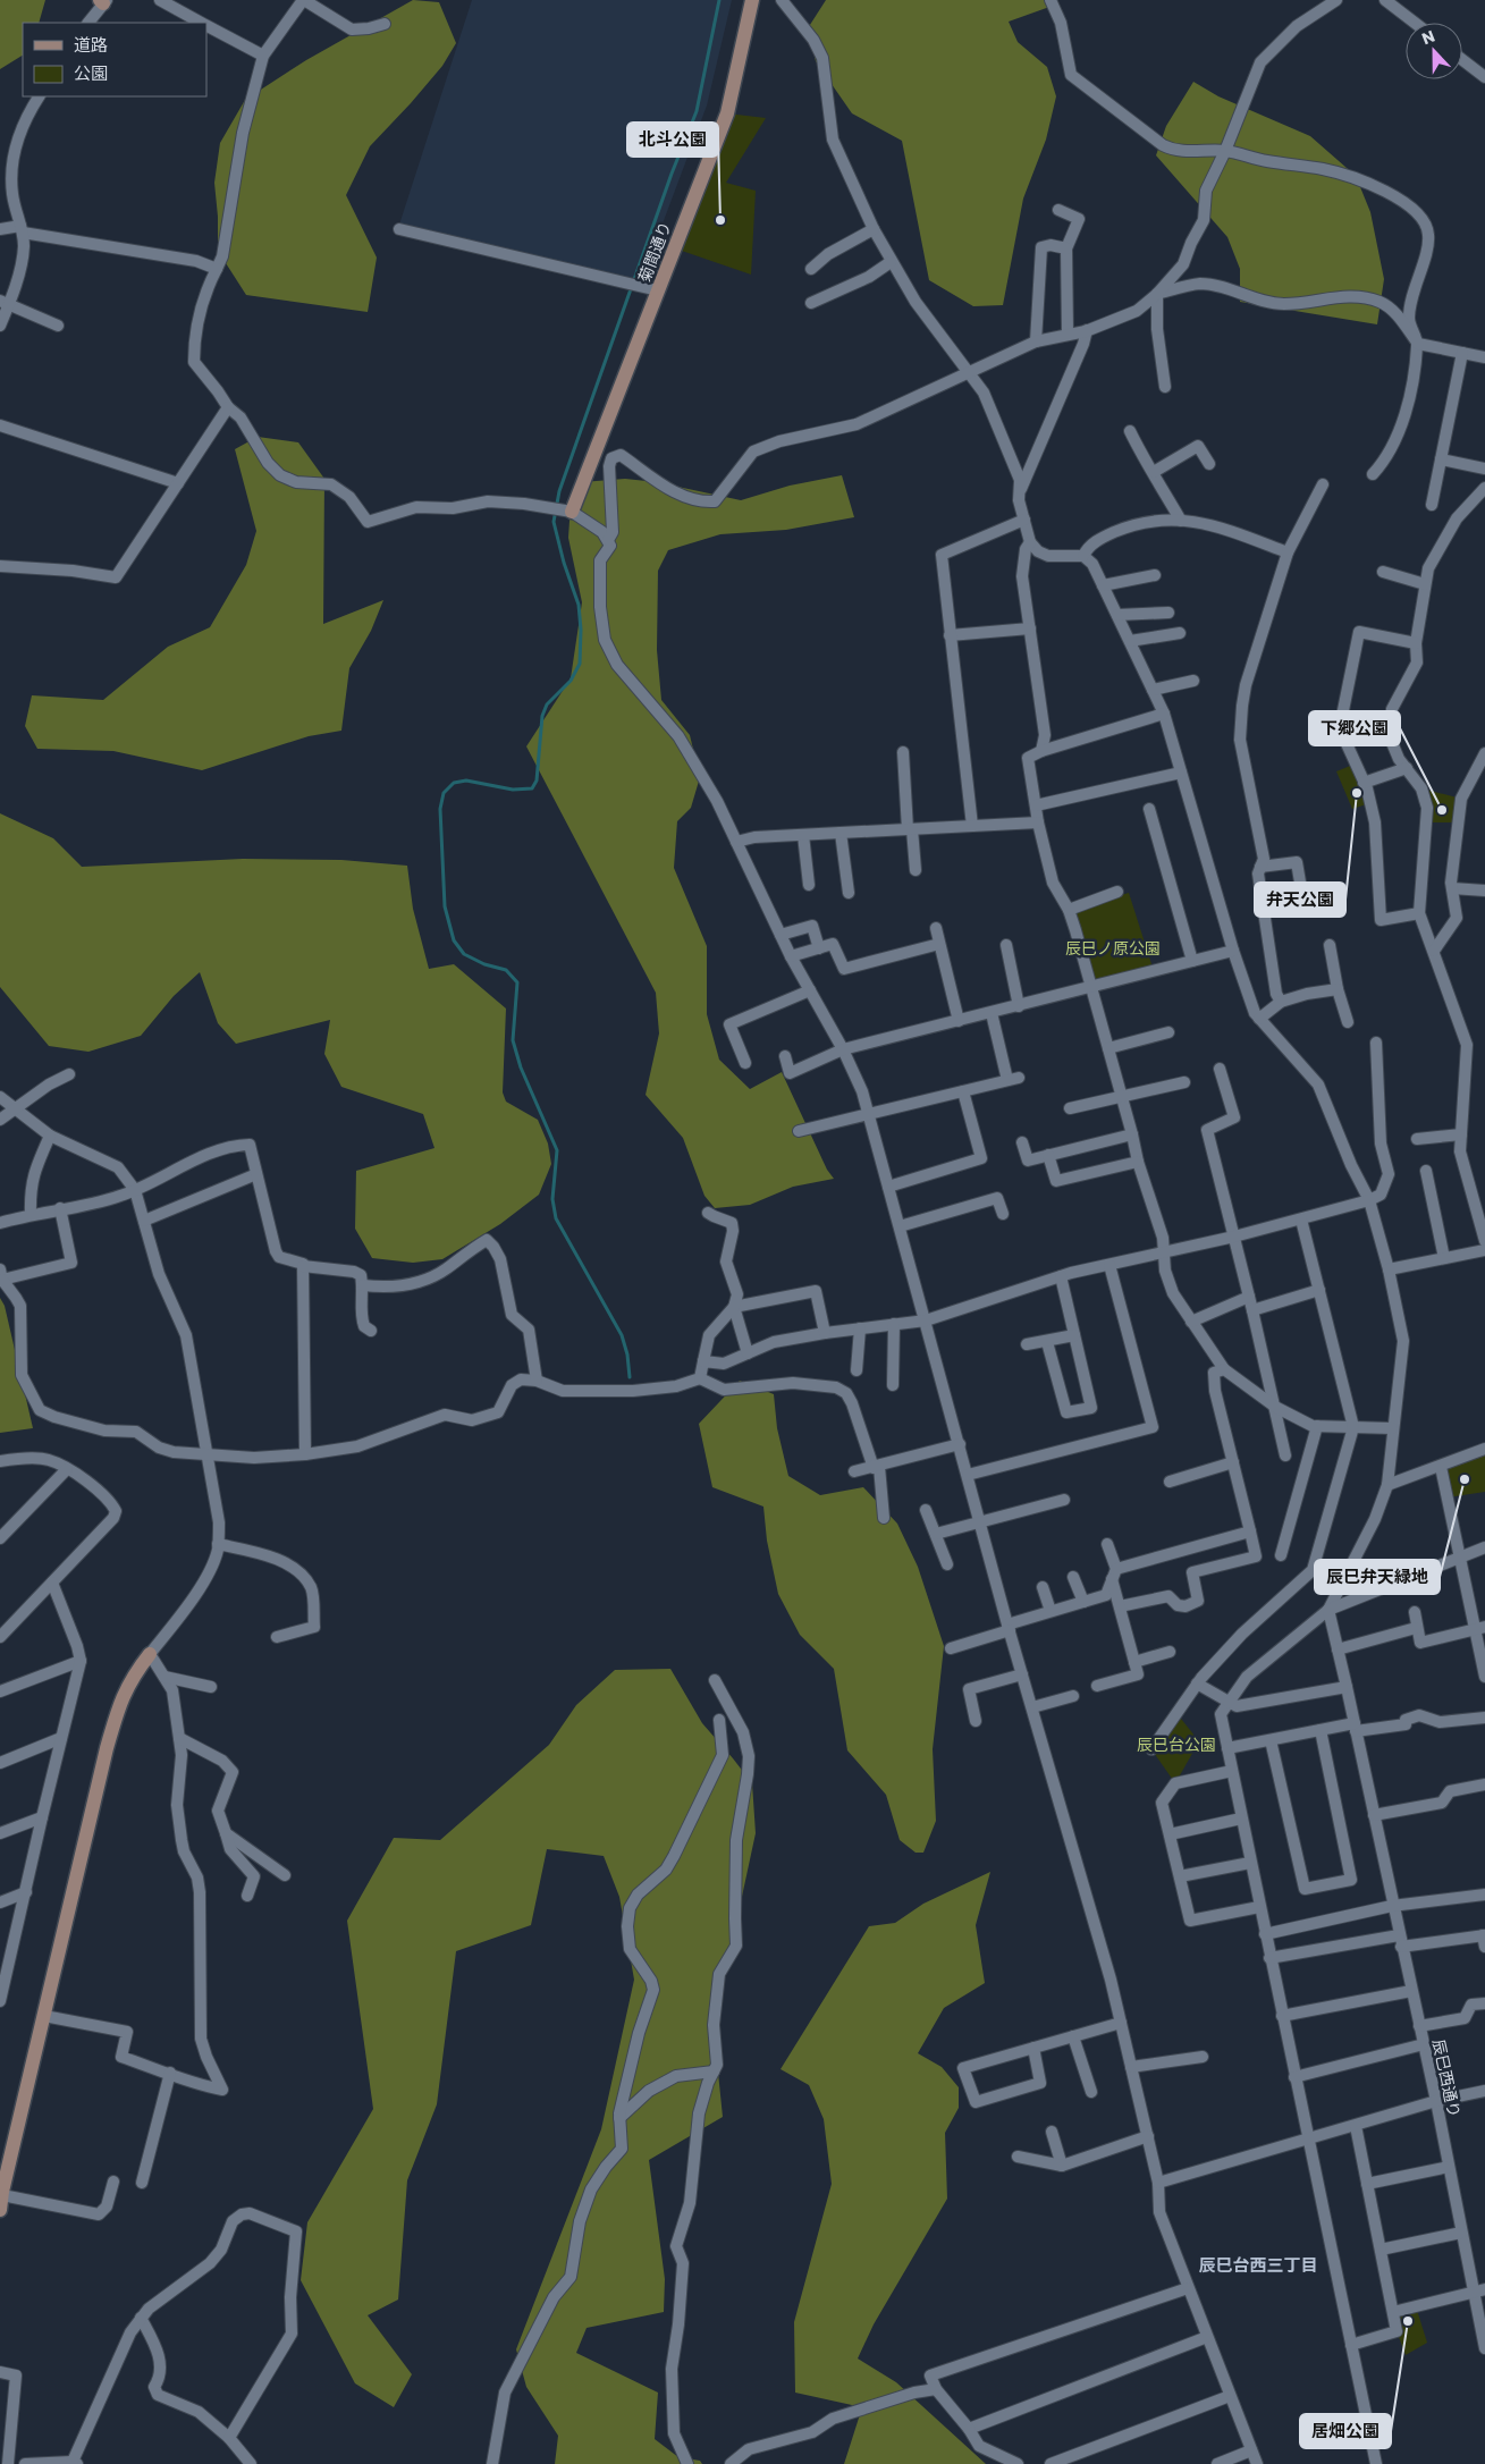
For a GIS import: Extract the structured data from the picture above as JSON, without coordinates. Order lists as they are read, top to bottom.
{
  "streets": {
    "street": ["菊間通り", "辰巳西通り"]
  },
  "districts": ["辰巳台西三丁目"],
  "parks": ["辰巳ノ原公園", "辰巳台公園"],
  "places": [
    "北斗公園",
    "弁天公園",
    "下郷公園",
    "辰巳弁天緑地",
    "居畑公園"
  ],
  "legend": ["道路", "公園"],
  "north": "top"
}
